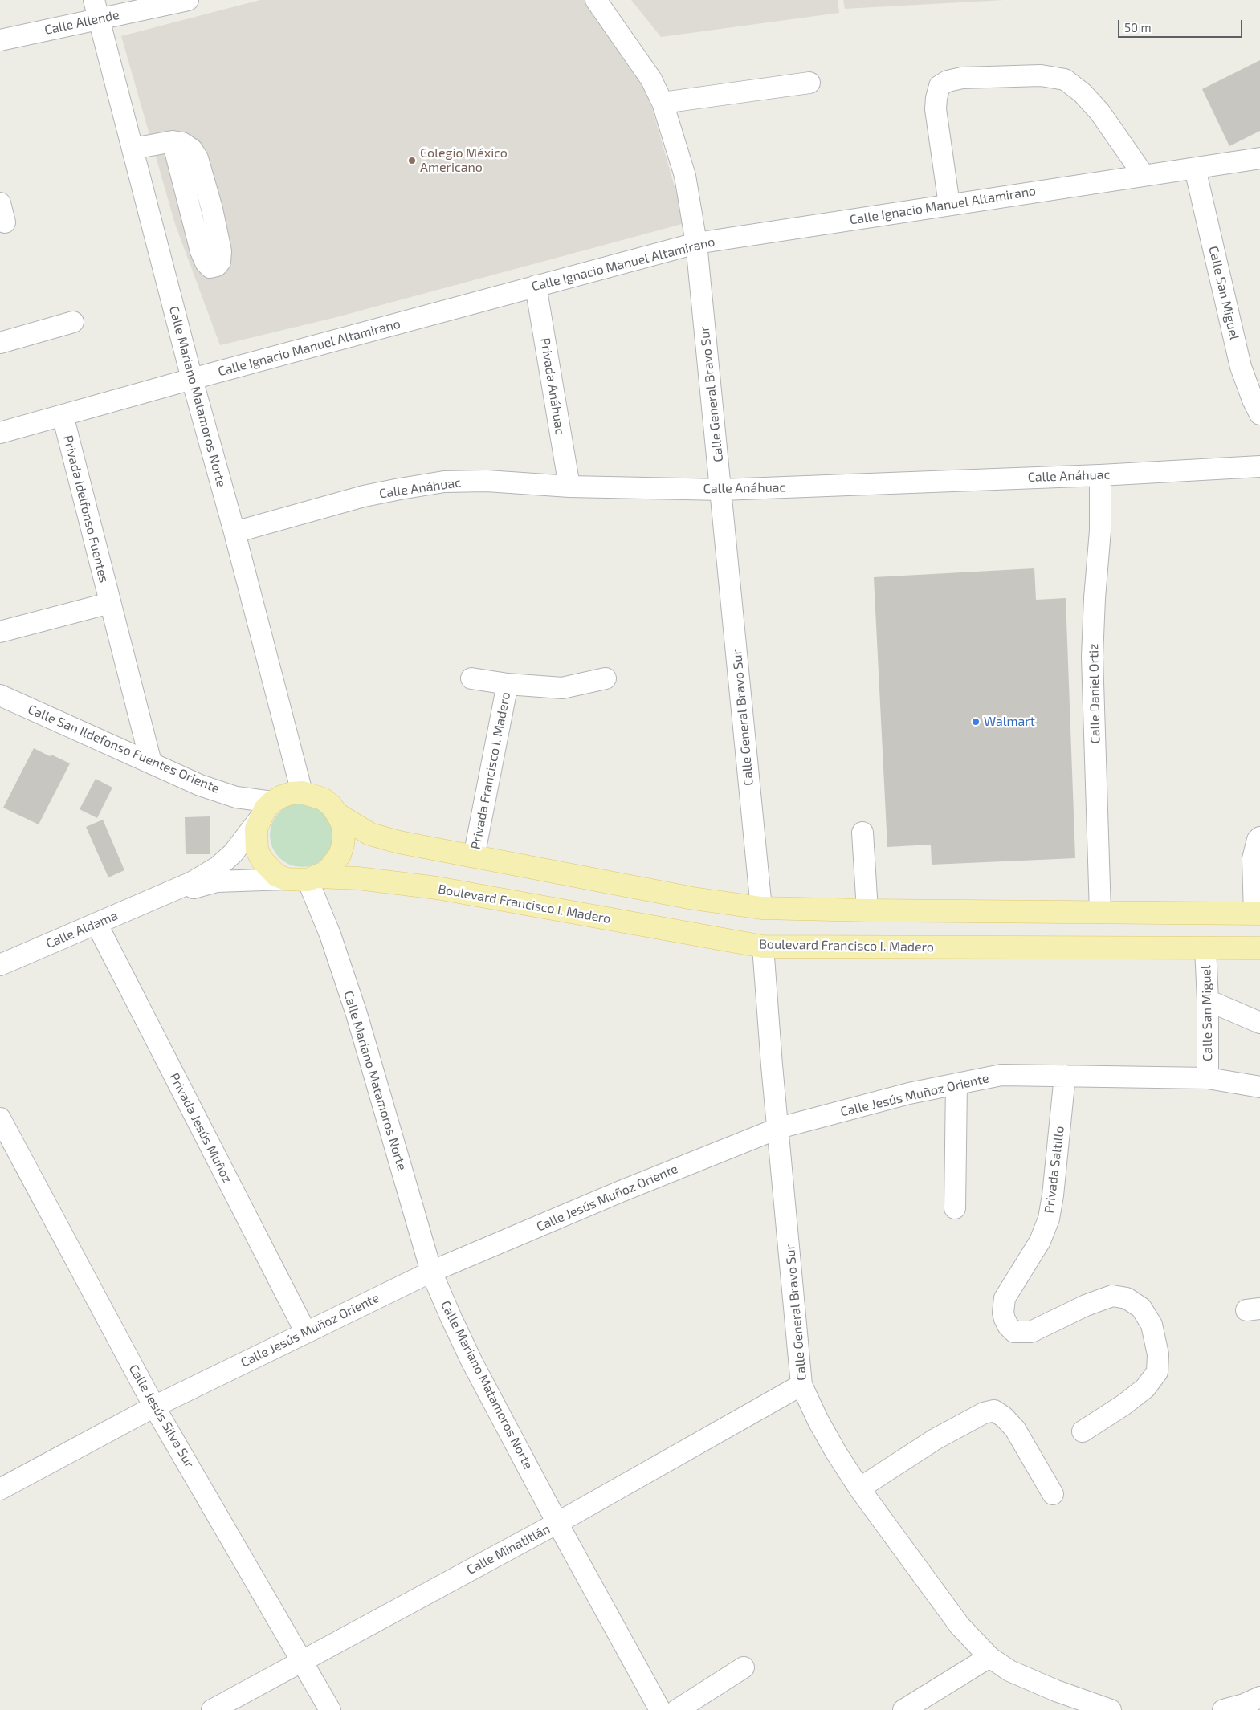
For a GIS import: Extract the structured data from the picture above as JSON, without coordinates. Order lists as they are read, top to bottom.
{
  "streets": {
    "main road": ["Boulevard Francisco I. Madero"],
    "street": [
      "Calle Allende",
      "Calle Ignacio Manuel Altamirano",
      "Calle San Miguel",
      "Privada Anáhuac",
      "Calle General Bravo Sur",
      "Calle Mariano Matamoros Norte",
      "Calle Anáhuac",
      "Privada Idelfonso Fuentes",
      "Calle Daniel Ortiz",
      "Calle San Ildefonso Fuentes Oriente",
      "Privada Francisco I. Madero",
      "Calle Aldama",
      "Calle Jesús Muñoz Oriente",
      "Privada Jesús Muñoz",
      "Privada Saltillo",
      "Calle Jesús Silva Sur",
      "Calle Minatitlán"
    ]
  },
  "crossings": [
    ["Calle Allende", "Calle Mariano Matamoros Norte"],
    ["Calle Ignacio Manuel Altamirano", "Calle San Miguel"],
    ["Calle Ignacio Manuel Altamirano", "Privada Anáhuac"],
    ["Calle Ignacio Manuel Altamirano", "Calle General Bravo Sur"],
    ["Calle Ignacio Manuel Altamirano", "Calle Mariano Matamoros Norte"],
    ["Calle Ignacio Manuel Altamirano", "Privada Idelfonso Fuentes"],
    ["Calle San Miguel", "Boulevard Francisco I. Madero"],
    ["Calle San Miguel", "Calle Jesús Muñoz Oriente"],
    ["Privada Anáhuac", "Calle Anáhuac"],
    ["Calle General Bravo Sur", "Calle Anáhuac"],
    ["Calle General Bravo Sur", "Boulevard Francisco I. Madero"],
    ["Calle General Bravo Sur", "Calle Jesús Muñoz Oriente"],
    ["Calle General Bravo Sur", "Calle Minatitlán"],
    ["Calle Mariano Matamoros Norte", "Calle Anáhuac"],
    ["Calle Mariano Matamoros Norte", "Calle San Ildefonso Fuentes Oriente"],
    ["Calle Mariano Matamoros Norte", "Boulevard Francisco I. Madero"],
    ["Calle Mariano Matamoros Norte", "Calle Aldama"],
    ["Calle Mariano Matamoros Norte", "Calle Jesús Muñoz Oriente"],
    ["Calle Mariano Matamoros Norte", "Calle Minatitlán"],
    ["Calle Anáhuac", "Calle Daniel Ortiz"],
    ["Privada Idelfonso Fuentes", "Calle San Ildefonso Fuentes Oriente"],
    ["Calle San Ildefonso Fuentes Oriente", "Boulevard Francisco I. Madero"],
    ["Calle San Ildefonso Fuentes Oriente", "Calle Aldama"],
    ["Boulevard Francisco I. Madero", "Calle Aldama"],
    ["Calle Aldama", "Privada Jesús Muñoz"],
    ["Calle Jesús Muñoz Oriente", "Privada Jesús Muñoz"],
    ["Calle Jesús Muñoz Oriente", "Privada Saltillo"],
    ["Calle Jesús Muñoz Oriente", "Calle Jesús Silva Sur"],
    ["Calle Jesús Silva Sur", "Calle Minatitlán"]
  ],
  "places": ["Colegio México Americano", "Walmart"],
  "scale_bar": "50 m"
}
